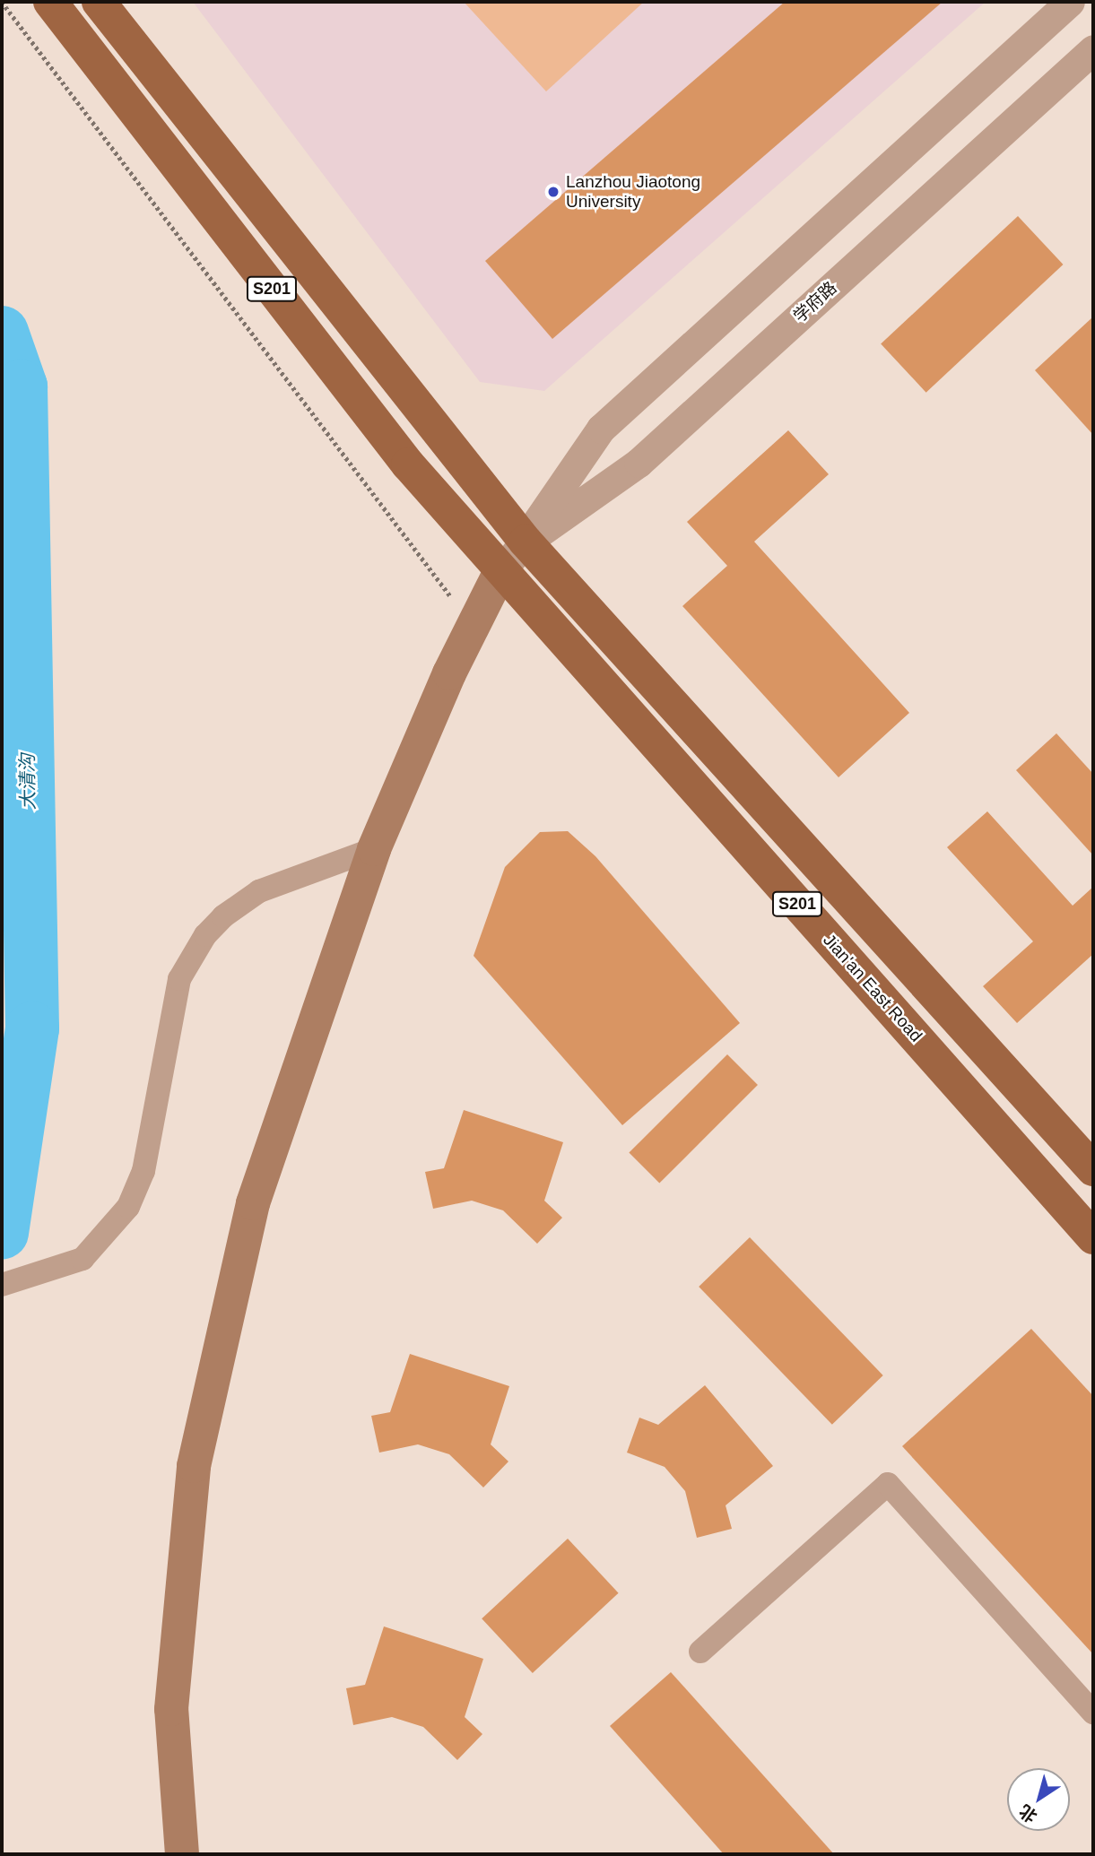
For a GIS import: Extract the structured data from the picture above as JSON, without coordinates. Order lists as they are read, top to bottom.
{
  "streets": {
    "main road": ["S201", "Jian'an East Road"],
    "street": ["学府路"]
  },
  "crossings": [
    ["S201", "学府路"],
    ["S201", "Jian'an East Road"]
  ],
  "water": ["大清沟"],
  "places": ["Lanzhou Jiaotong University"],
  "north": "bottom left"
}
